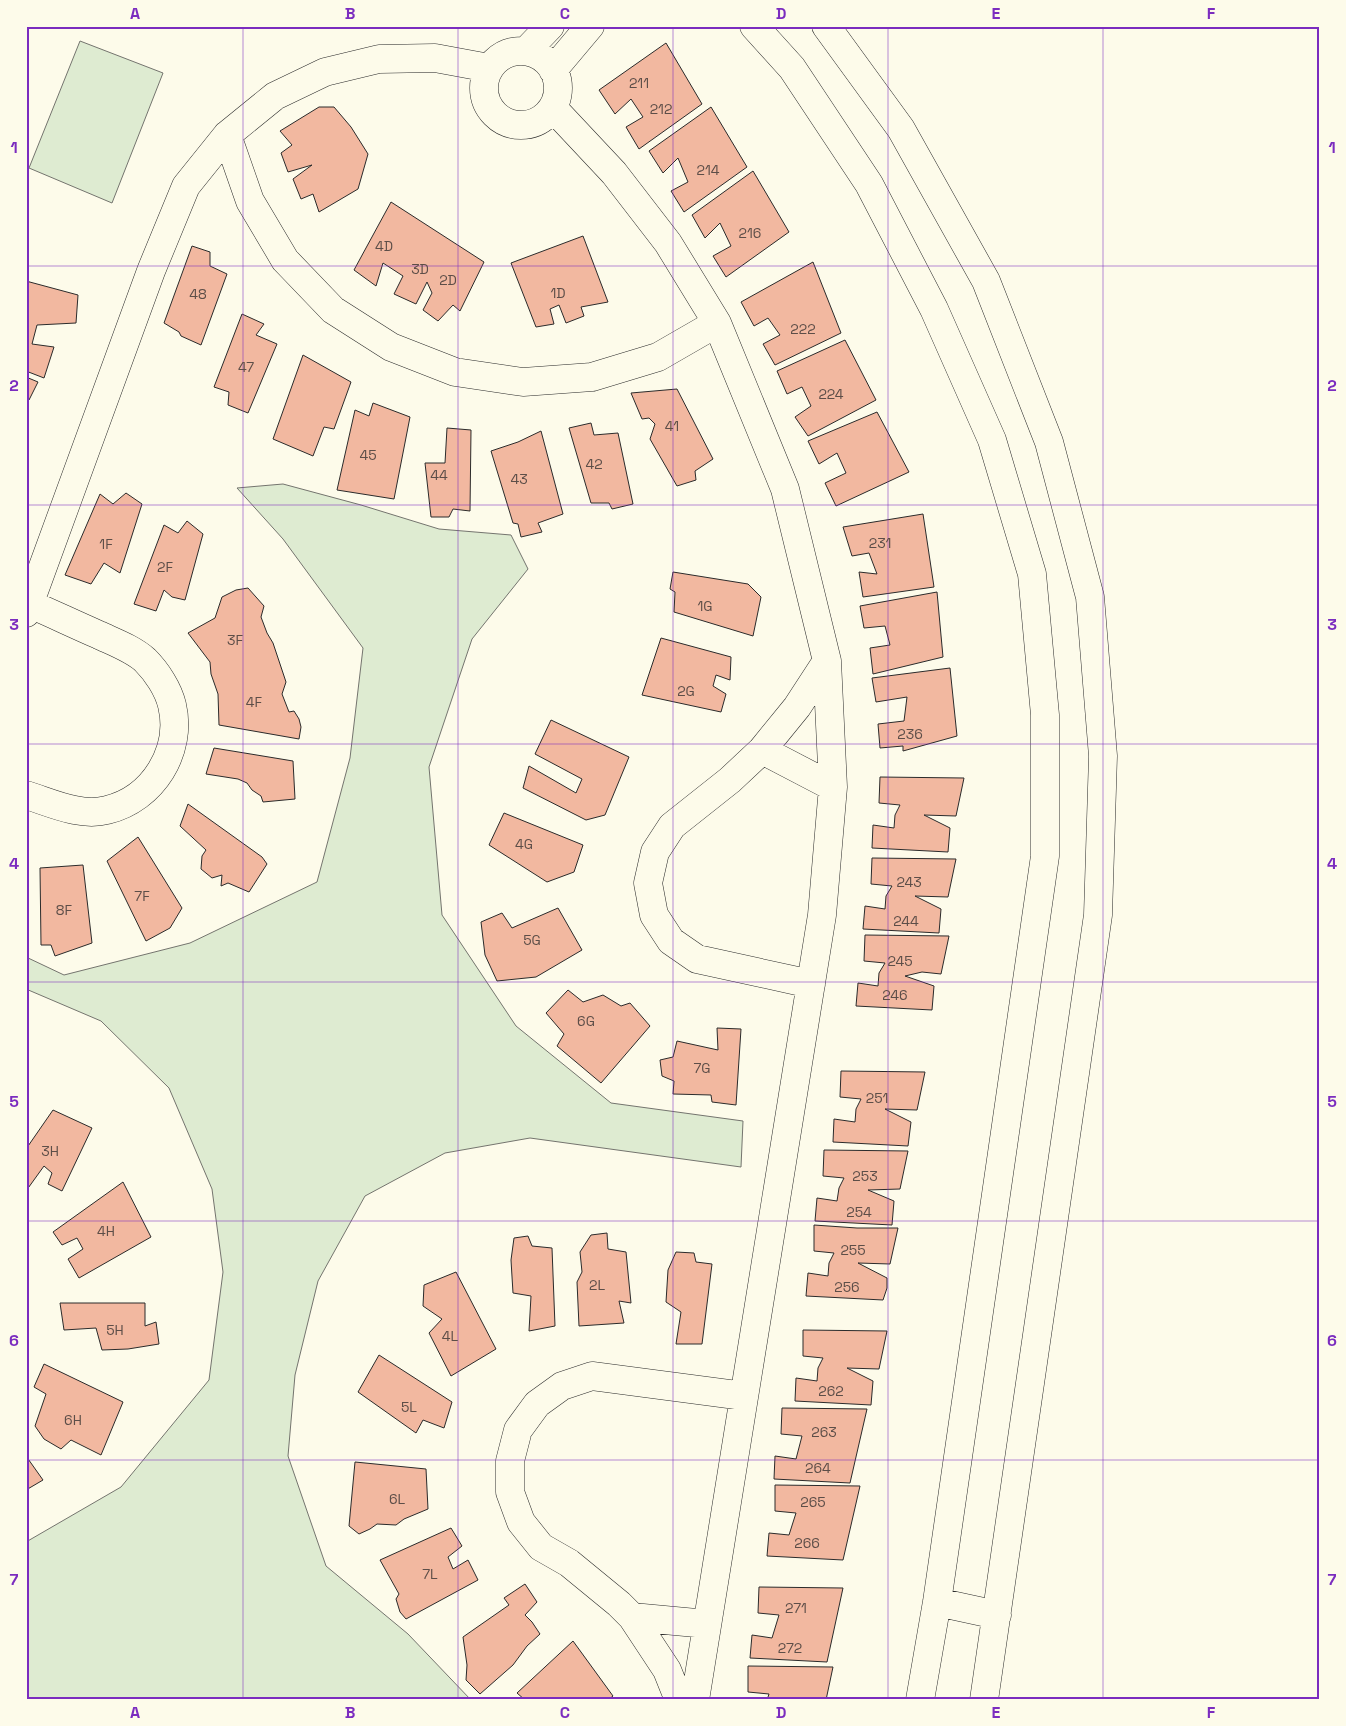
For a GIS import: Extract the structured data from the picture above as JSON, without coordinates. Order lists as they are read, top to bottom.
{
  "house_numbers": [
    "211",
    "212",
    "214",
    "216",
    "4D",
    "3D",
    "2D",
    "1D",
    "48",
    "222",
    "47",
    "224",
    "41",
    "45",
    "42",
    "44",
    "43",
    "231",
    "1F",
    "2F",
    "1G",
    "3F",
    "2G",
    "4F",
    "236",
    "4G",
    "243",
    "7F",
    "8F",
    "244",
    "5G",
    "245",
    "246",
    "6G",
    "7G",
    "251",
    "3H",
    "253",
    "254",
    "4H",
    "255",
    "2L",
    "256",
    "5H",
    "4L",
    "262",
    "5L",
    "6H",
    "263",
    "264",
    "6L",
    "265",
    "266",
    "7L",
    "271",
    "272"
  ],
  "grid": {
    "columns": [
      "A",
      "B",
      "C",
      "D",
      "E",
      "F"
    ],
    "rows": [
      "1",
      "2",
      "3",
      "4",
      "5",
      "6",
      "7"
    ]
  }
}
